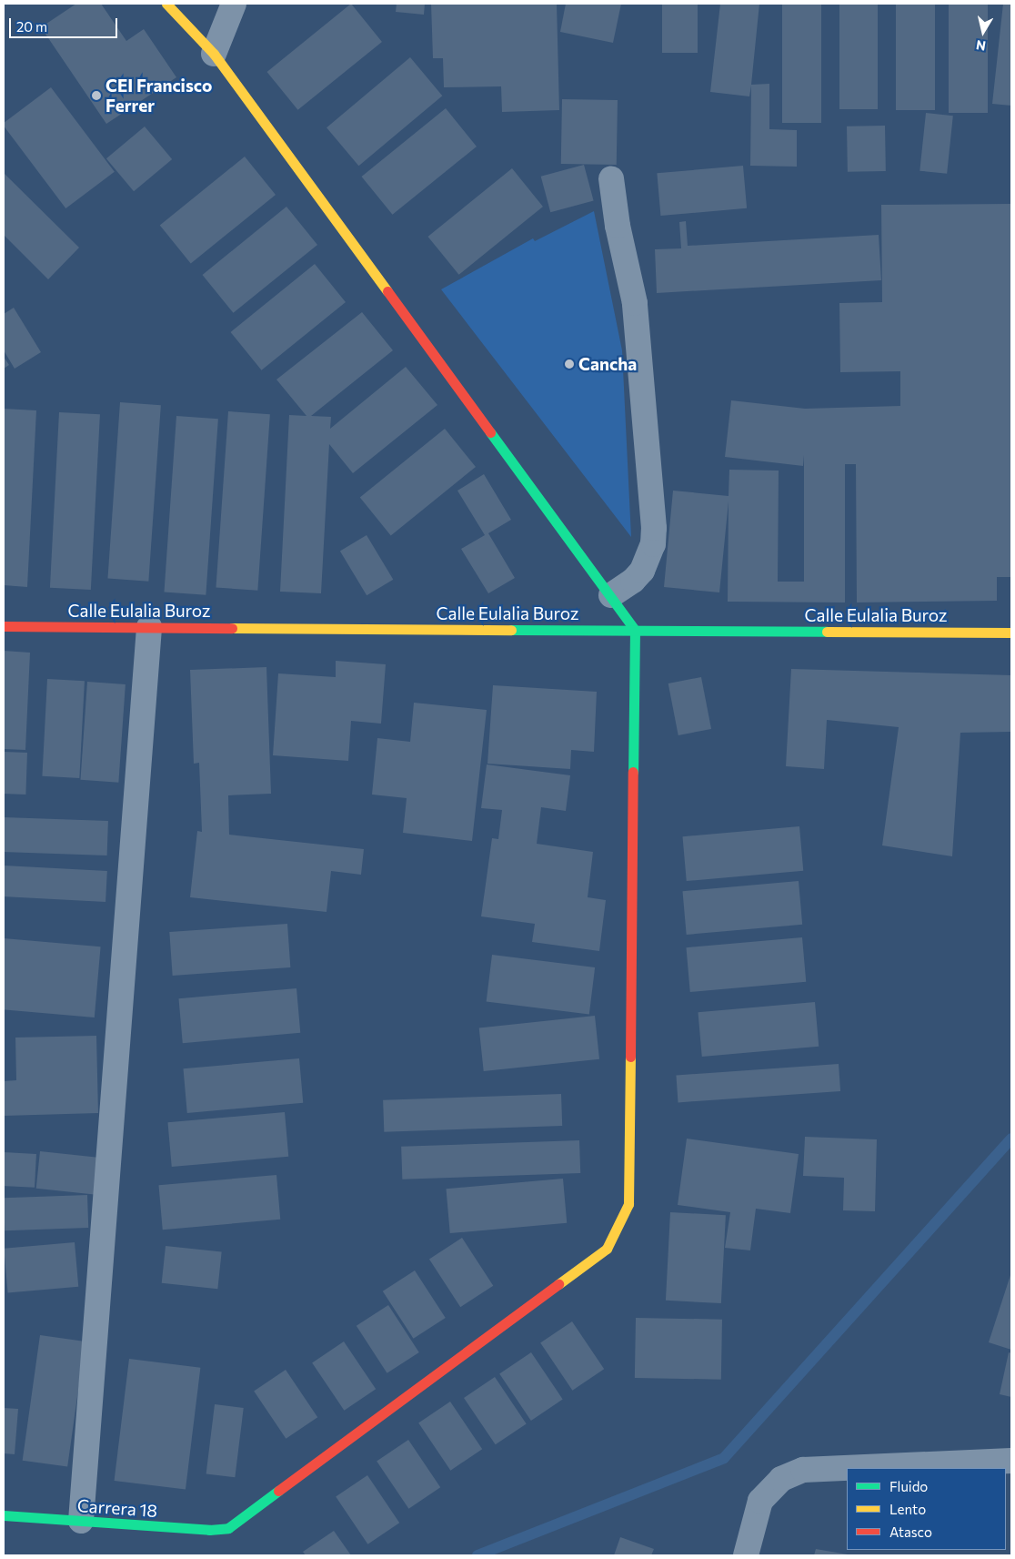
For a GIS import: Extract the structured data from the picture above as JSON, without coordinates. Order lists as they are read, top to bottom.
{
  "streets": {
    "street": ["Calle Eulalia Buroz", "Carrera 18"]
  },
  "crossings": [
    ["Calle Eulalia Buroz", "Carrera 18"]
  ],
  "places": ["CEI Francisco Ferrer", "Cancha"],
  "legend": ["Fluido", "Lento", "Atasco"],
  "scale_bar": "20 m",
  "north": "bottom"
}
